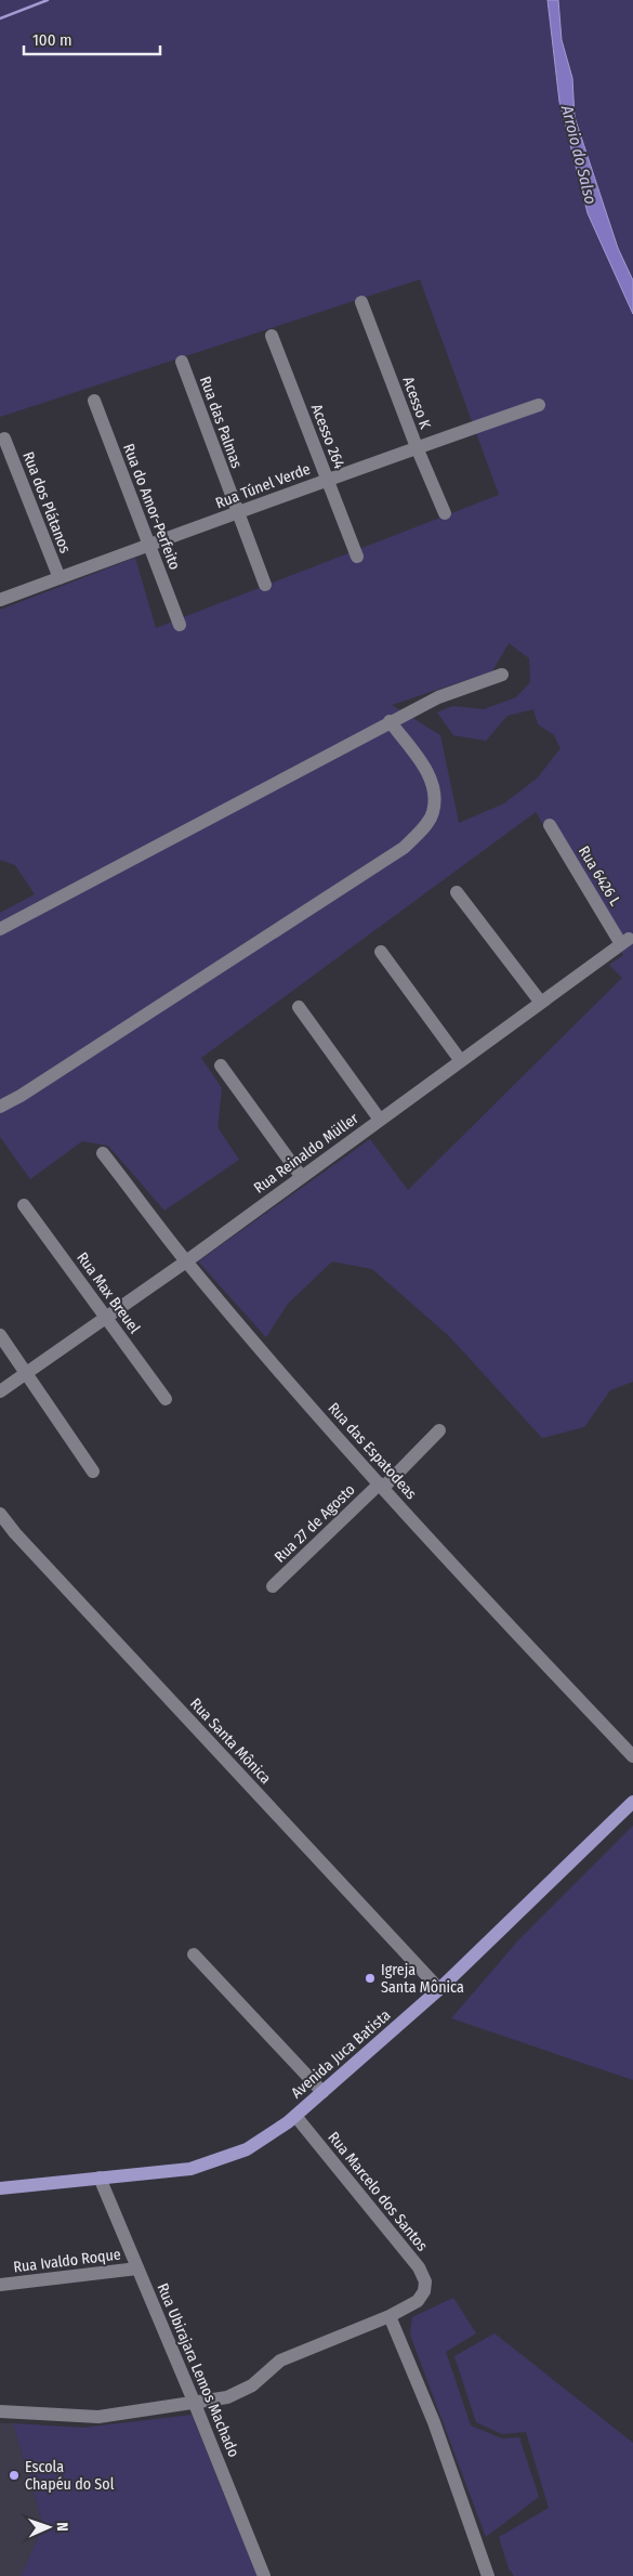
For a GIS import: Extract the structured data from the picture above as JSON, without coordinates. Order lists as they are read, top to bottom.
{
  "streets": {
    "main road": ["Avenida Juca Batista"],
    "street": [
      "Acesso K",
      "Rua das Palmas",
      "Acesso 264",
      "Rua Túnel Verde",
      "Rua dos Plátanos",
      "Rua do Amor-Perfeito",
      "Rua 6426 L",
      "Rua Reinaldo Müller",
      "Rua Max Breuel",
      "Rua das Espatodeas",
      "Rua 27 de Agosto",
      "Rua Santa Mônica",
      "Rua Marcelo dos Santos",
      "Rua Ivaldo Roque",
      "Rua Ubirajara Lemos Machado"
    ]
  },
  "crossings": [
    ["Acesso K", "Rua Túnel Verde"],
    ["Rua das Palmas", "Rua Túnel Verde"],
    ["Acesso 264", "Rua Túnel Verde"],
    ["Rua Túnel Verde", "Rua dos Plátanos"],
    ["Rua Túnel Verde", "Rua do Amor-Perfeito"],
    ["Rua 6426 L", "Rua Reinaldo Müller"],
    ["Rua Reinaldo Müller", "Rua Max Breuel"],
    ["Rua Reinaldo Müller", "Rua das Espatodeas"],
    ["Rua das Espatodeas", "Rua 27 de Agosto"],
    ["Rua Santa Mônica", "Avenida Juca Batista"],
    ["Avenida Juca Batista", "Rua Marcelo dos Santos"],
    ["Avenida Juca Batista", "Rua Ubirajara Lemos Machado"],
    ["Rua Ivaldo Roque", "Rua Ubirajara Lemos Machado"]
  ],
  "water": ["Arroio do Salso"],
  "places": ["Igreja Santa Mônica", "Escola Chapéu do Sol"],
  "scale_bar": "100 m",
  "north": "right"
}
